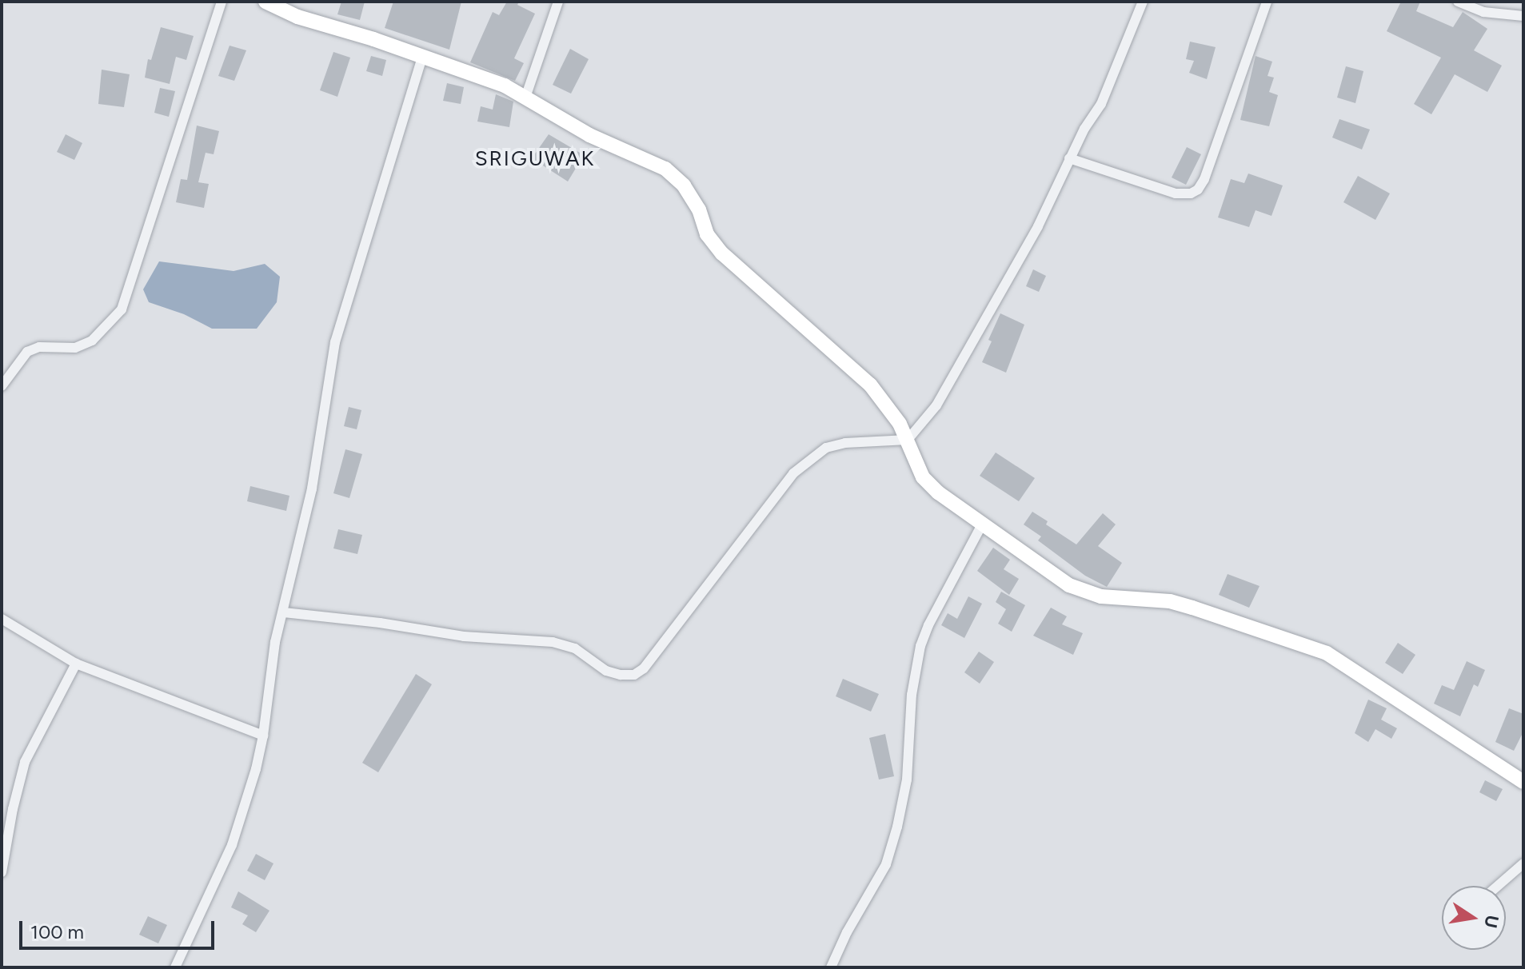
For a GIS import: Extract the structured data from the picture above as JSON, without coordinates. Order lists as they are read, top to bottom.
{
  "districts": ["SRIGUWAK"],
  "scale_bar": "100 m",
  "north": "right"
}
